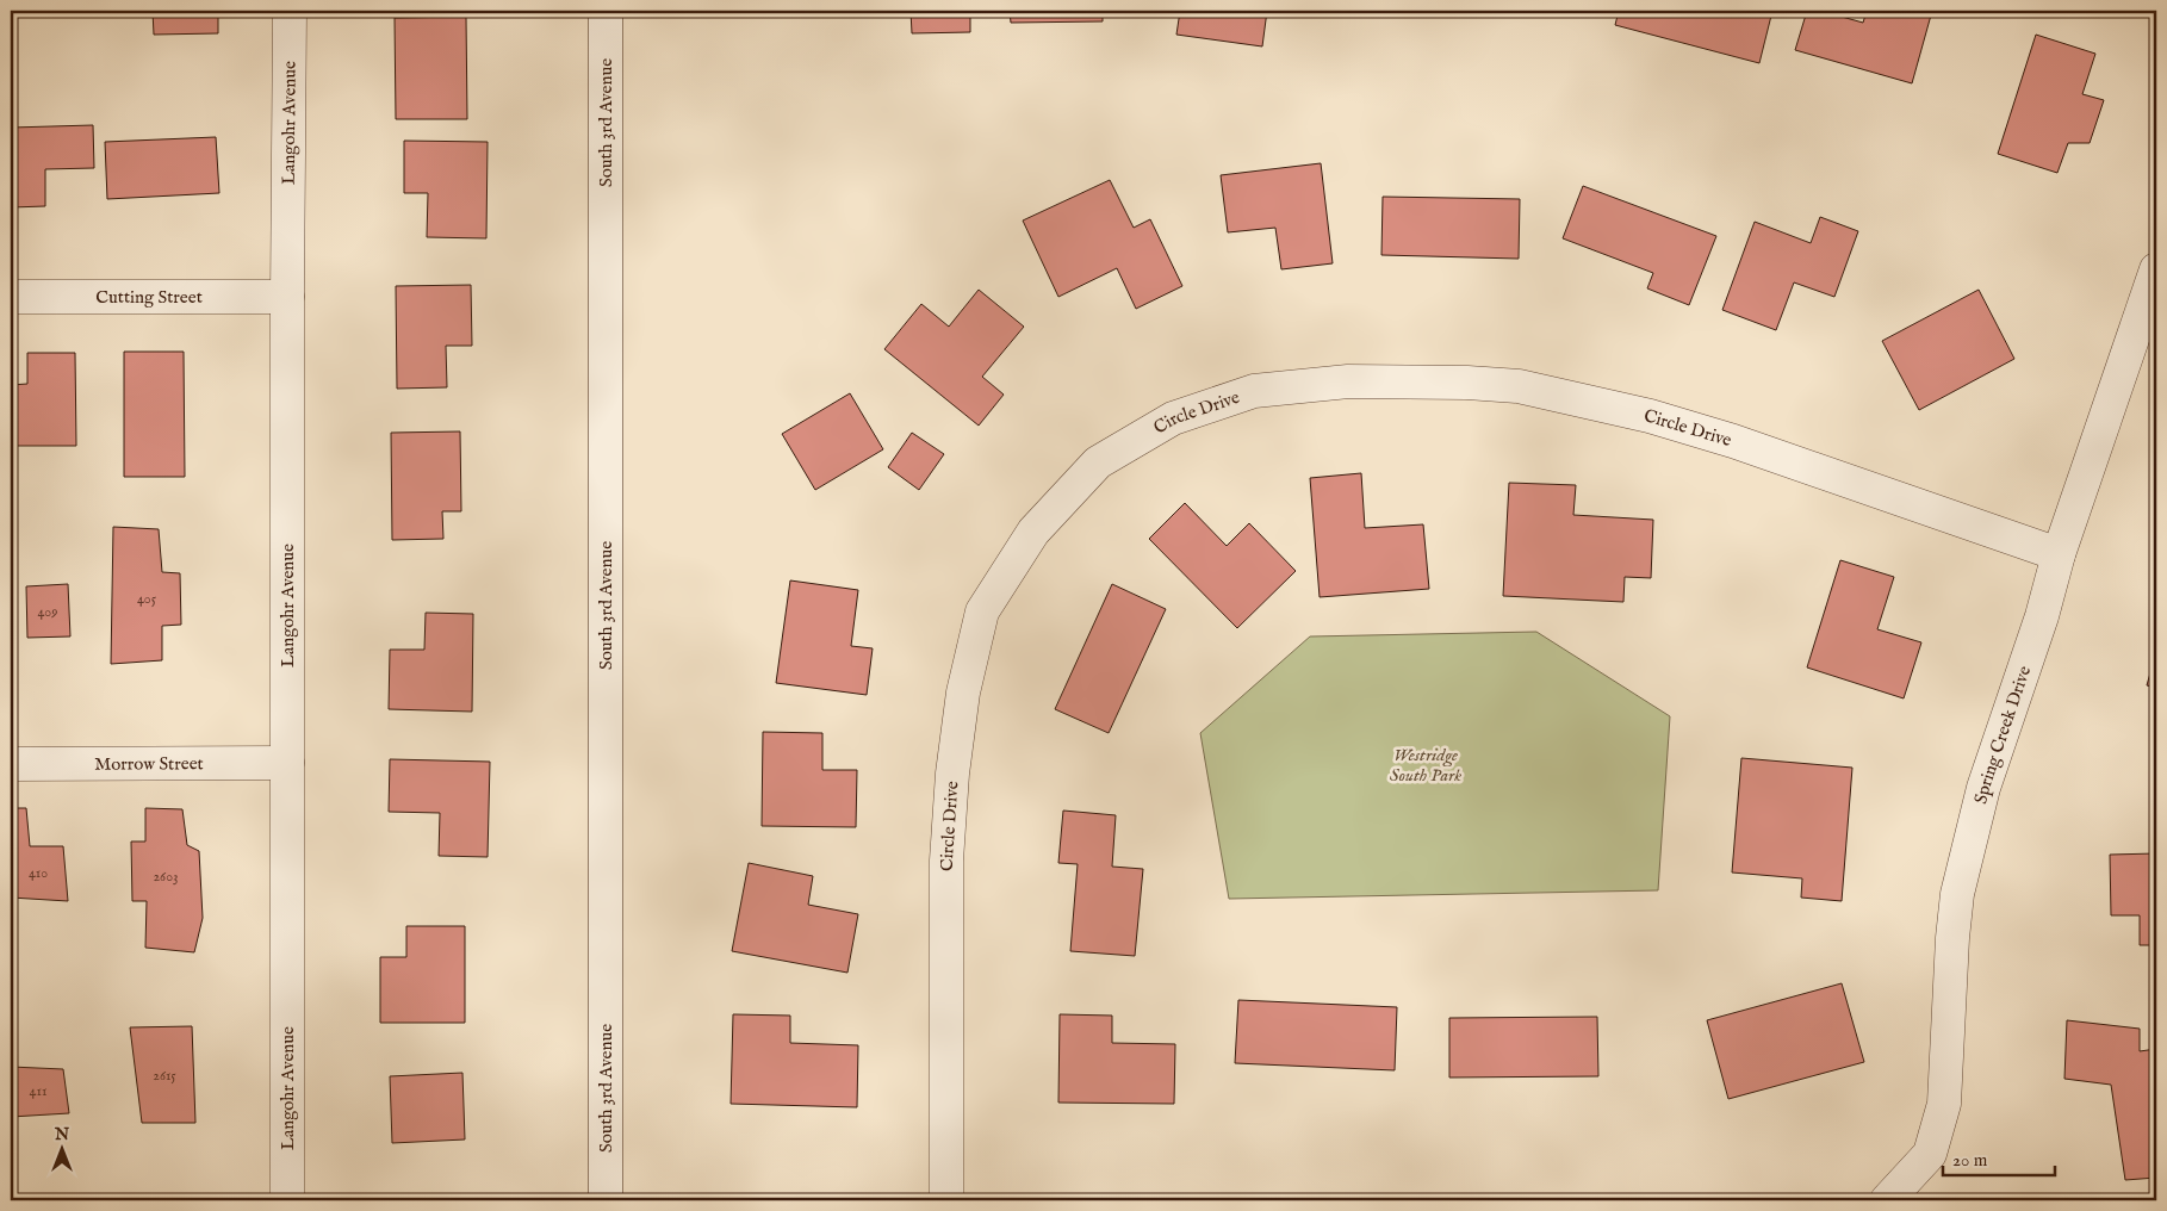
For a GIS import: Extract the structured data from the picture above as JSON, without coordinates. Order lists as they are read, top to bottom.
{
  "streets": {
    "street": [
      "Langohr Avenue",
      "South 3rd Avenue",
      "Cutting Street",
      "Circle Drive",
      "Spring Creek Drive",
      "Morrow Street"
    ]
  },
  "crossings": [
    ["Langohr Avenue", "Cutting Street"],
    ["Langohr Avenue", "Morrow Street"],
    ["Circle Drive", "Spring Creek Drive"]
  ],
  "parks": ["Westridge South Park"],
  "house_numbers": [
    "405",
    "409",
    "410",
    "2603",
    "2615",
    "411"
  ],
  "scale_bar": "20 m",
  "north": "top"
}
